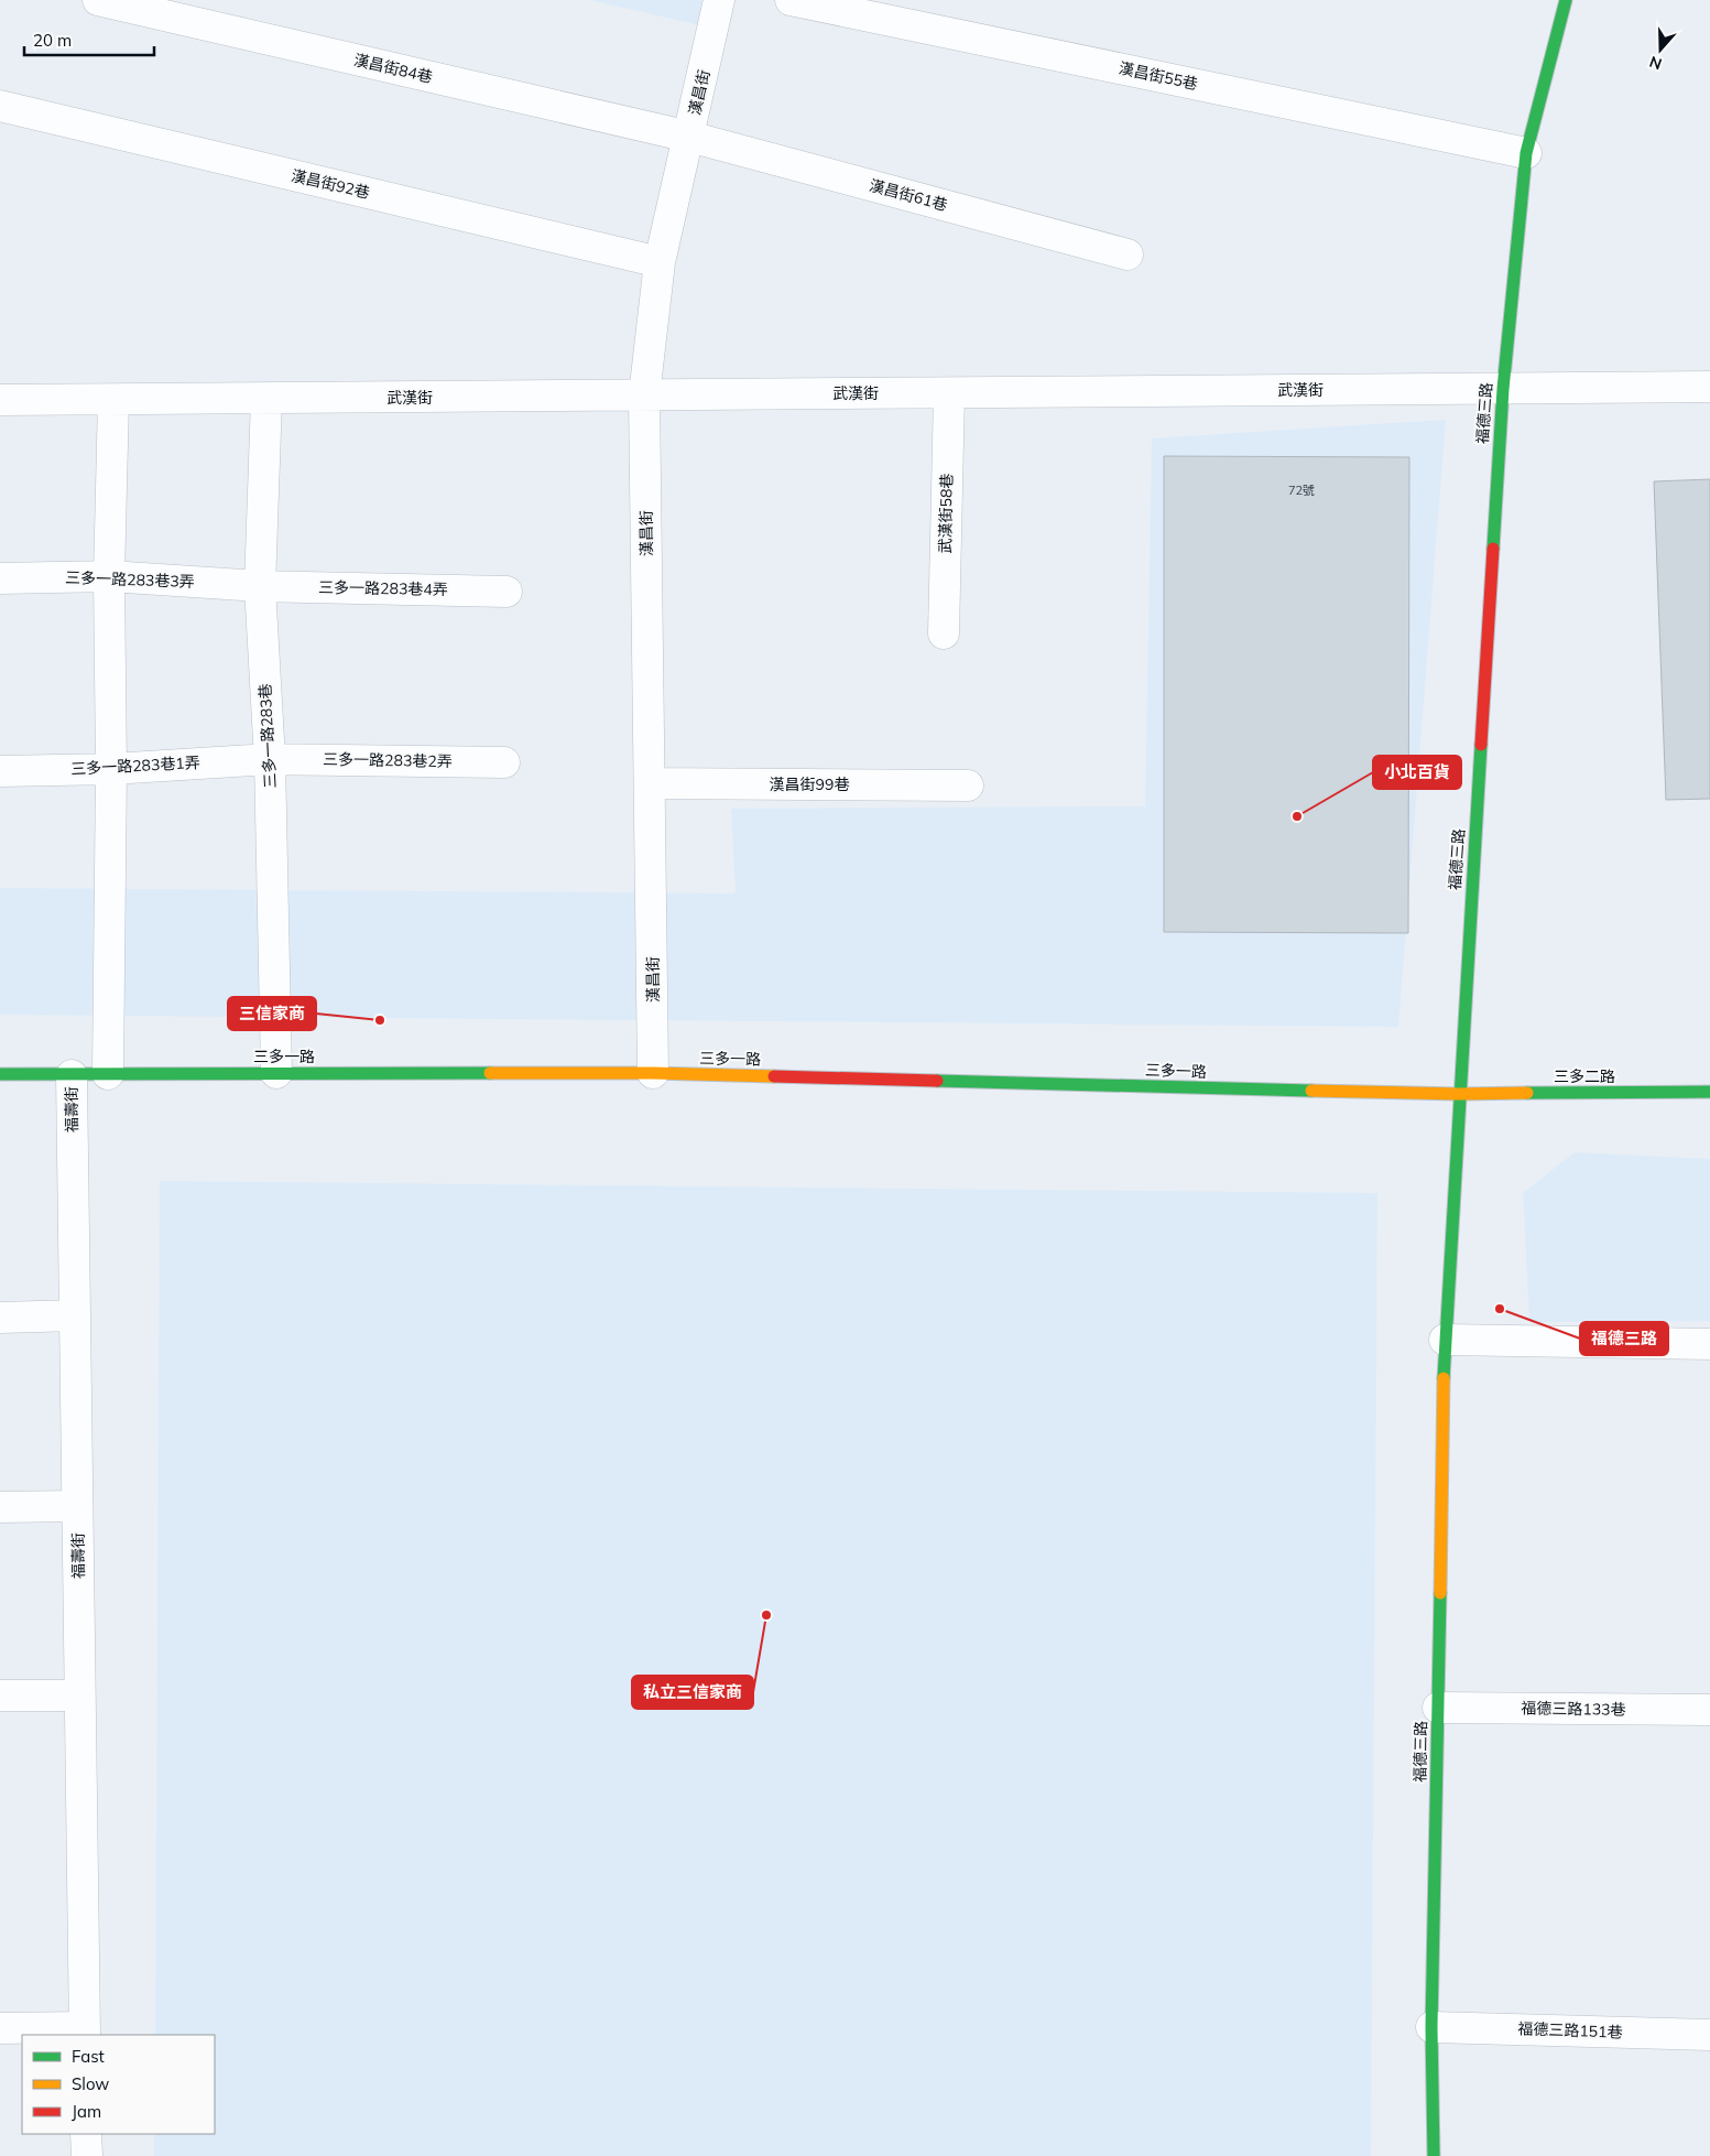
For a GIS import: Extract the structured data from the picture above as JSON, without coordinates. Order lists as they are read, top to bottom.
{
  "streets": {
    "street": [
      "漢昌街84巷",
      "漢昌街55巷",
      "漢昌街",
      "漢昌街92巷",
      "漢昌街61巷",
      "武漢街",
      "福德三路",
      "武漢街58巷",
      "三多一路283巷3弄",
      "三多一路283巷4弄",
      "三多一路283巷",
      "三多一路283巷2弄",
      "三多一路283巷1弄",
      "漢昌街99巷",
      "三多一路",
      "三多二路",
      "福壽街",
      "福德三路133巷",
      "福德三路151巷"
    ]
  },
  "crossings": [
    ["漢昌街84巷", "漢昌街"],
    ["漢昌街84巷", "漢昌街61巷"],
    ["漢昌街55巷", "福德三路"],
    ["漢昌街", "漢昌街92巷"],
    ["漢昌街", "漢昌街61巷"],
    ["漢昌街", "武漢街"],
    ["漢昌街", "漢昌街99巷"],
    ["漢昌街", "三多一路"],
    ["武漢街", "福德三路"],
    ["武漢街", "武漢街58巷"],
    ["武漢街", "三多一路283巷"],
    ["福德三路", "三多一路"],
    ["福德三路", "三多二路"],
    ["福德三路", "福德三路133巷"],
    ["福德三路", "福德三路151巷"],
    ["三多一路283巷3弄", "三多一路283巷4弄"],
    ["三多一路283巷3弄", "三多一路283巷"],
    ["三多一路283巷4弄", "三多一路283巷"],
    ["三多一路283巷", "三多一路283巷2弄"],
    ["三多一路283巷", "三多一路283巷1弄"],
    ["三多一路283巷", "三多一路"],
    ["三多一路283巷2弄", "三多一路283巷1弄"],
    ["三多一路", "三多二路"],
    ["三多一路", "福壽街"]
  ],
  "places": [
    "小北百貨",
    "三信家商",
    "福德三路",
    "私立三信家商"
  ],
  "house_numbers": ["72號"],
  "legend": ["Fast", "Slow", "Jam"],
  "scale_bar": "20 m",
  "north": "bottom"
}
